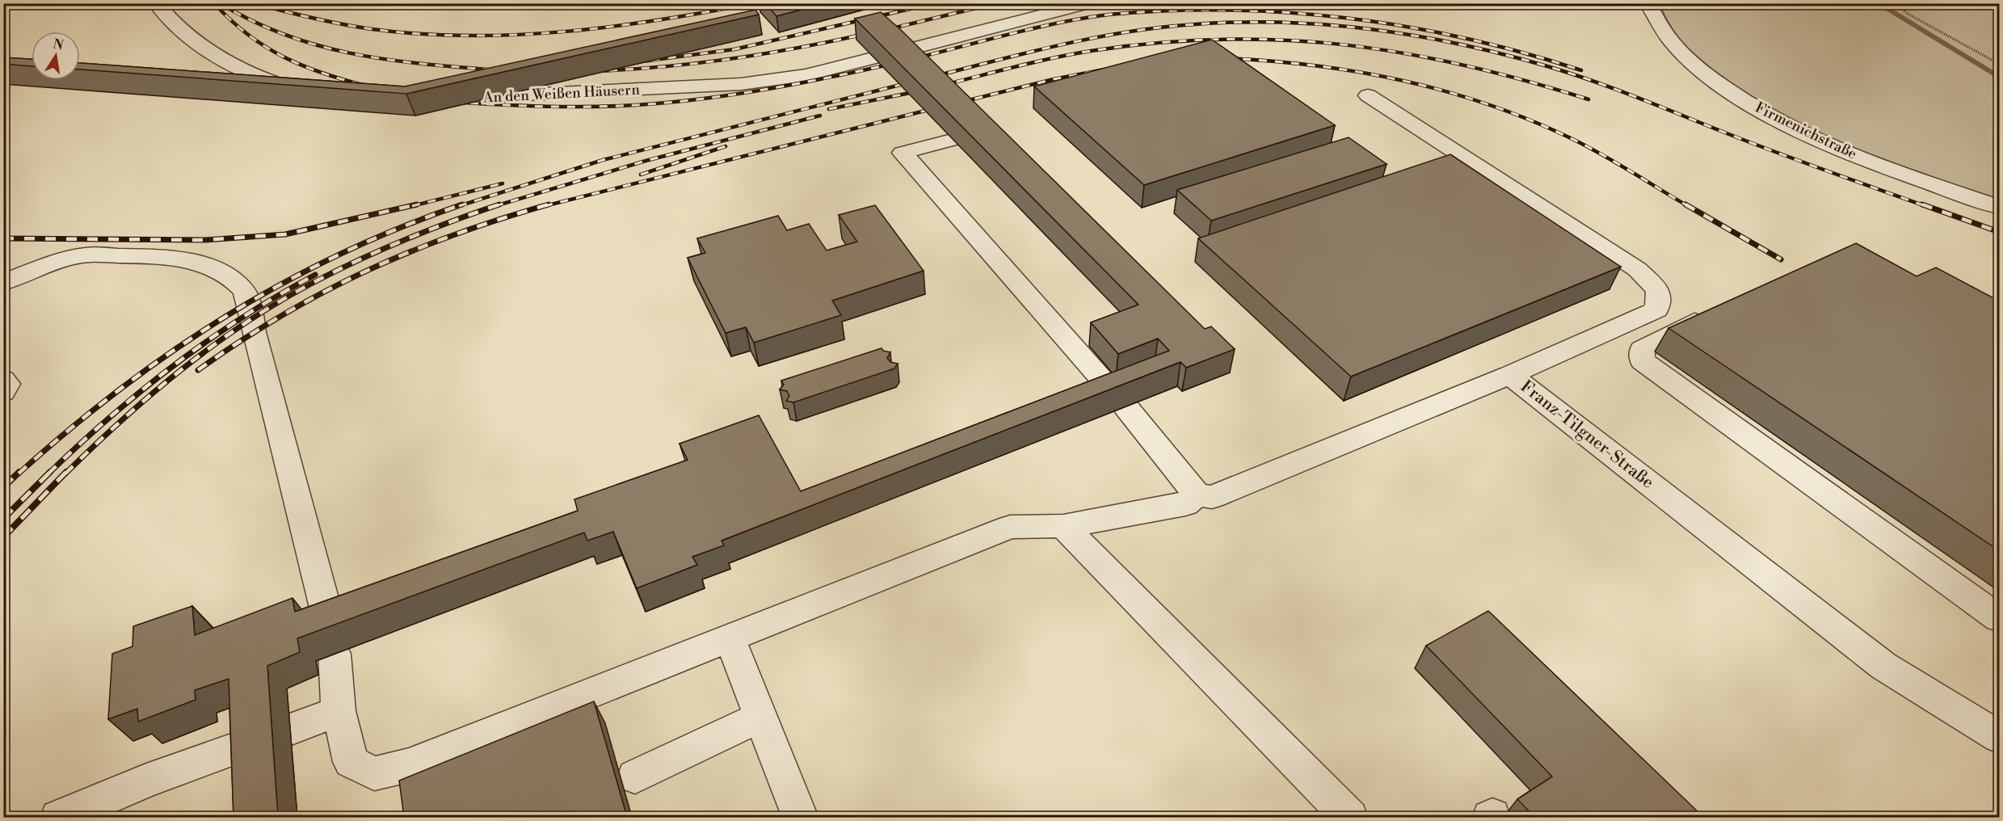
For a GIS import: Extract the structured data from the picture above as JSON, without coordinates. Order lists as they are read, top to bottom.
{
  "streets": {
    "street": ["An den Weißen Häusern", "Firmenichstraße", "Franz-Tilgner-Straße"]
  },
  "north": "top"
}
